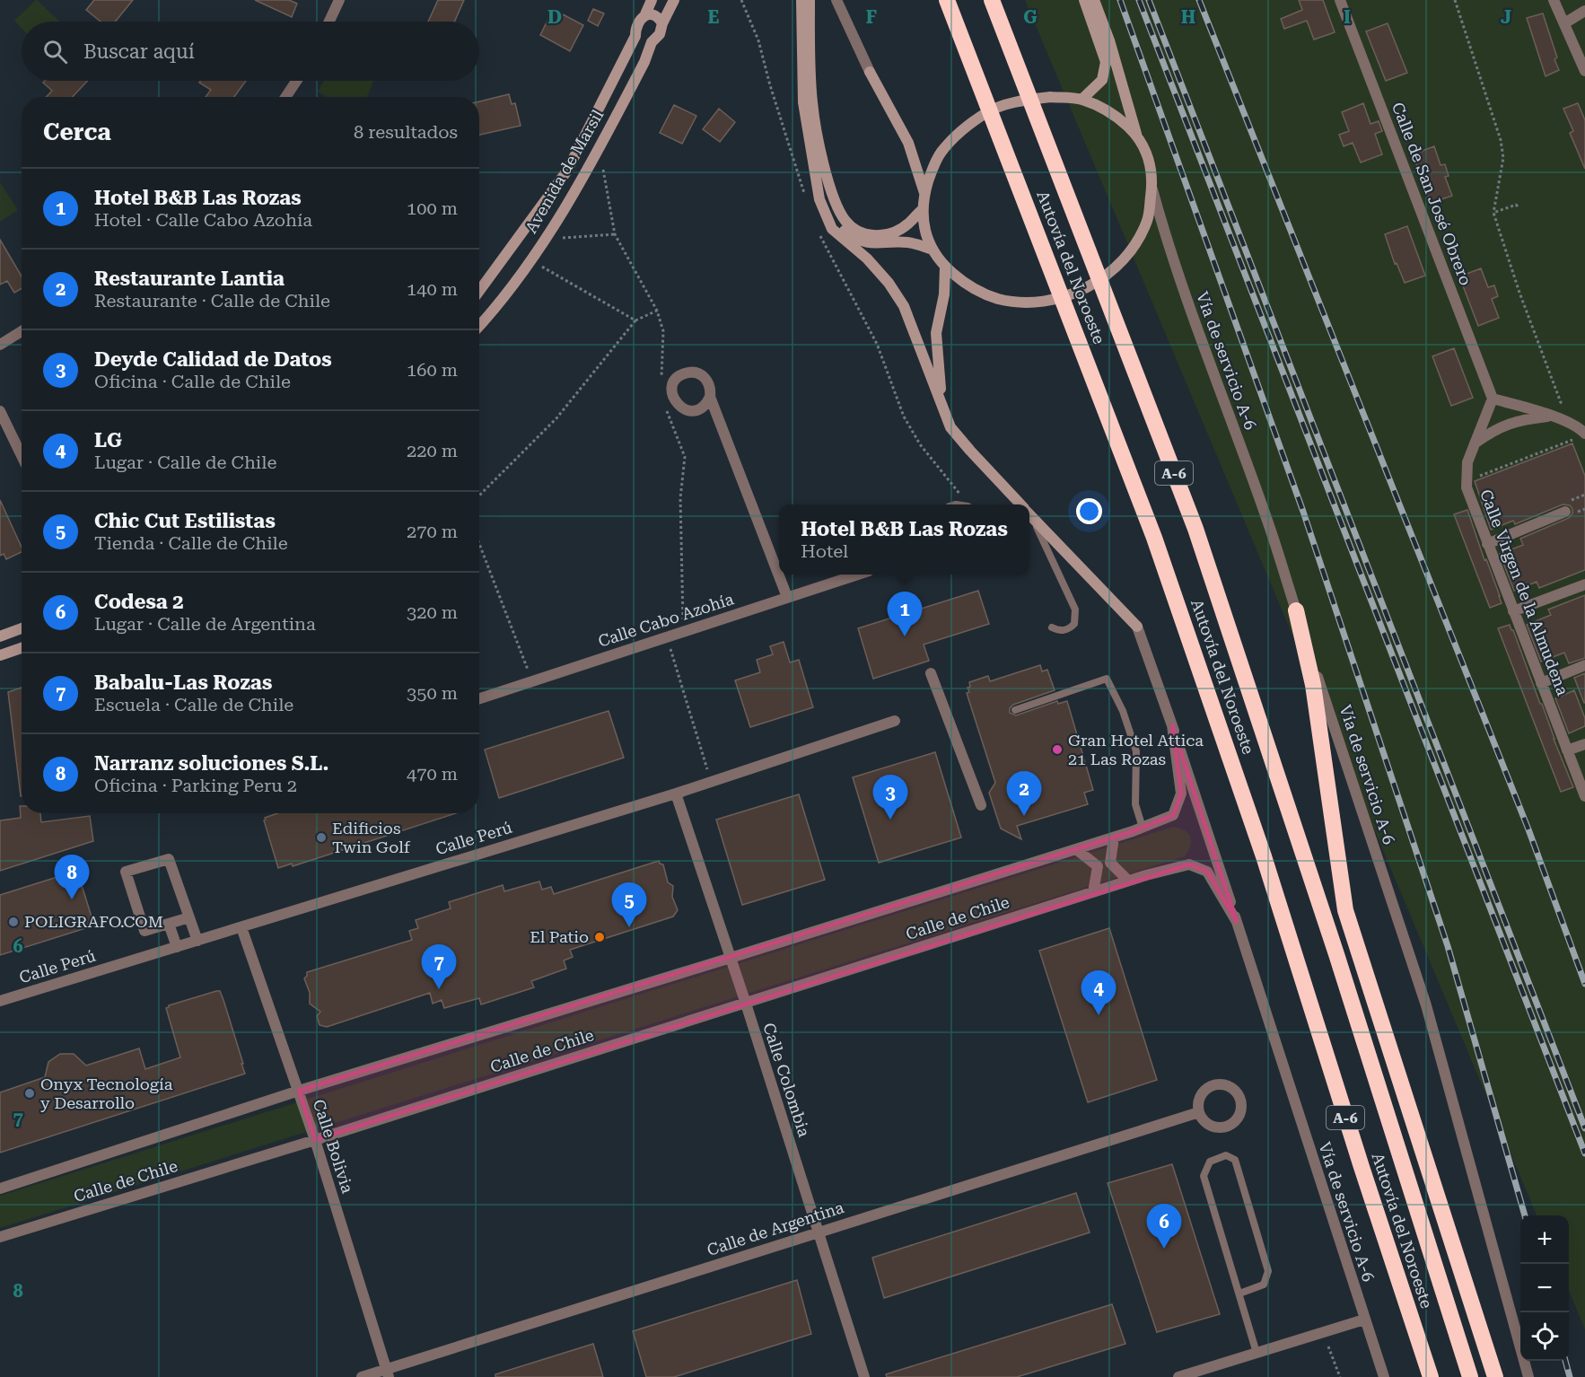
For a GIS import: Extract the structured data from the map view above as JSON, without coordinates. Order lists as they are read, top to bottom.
{
  "streets": {
    "highway": ["Autovía del Noroeste", "A-6"],
    "street": [
      "Avenida de Marsil",
      "Calle de San José Obrero",
      "Vía de servicio A-6",
      "Calle Virgen de la Almudena",
      "Calle Cabo Azohía",
      "Calle Perú",
      "Calle de Chile",
      "Calle Colombia",
      "Calle Bolivia",
      "Calle de Argentina"
    ]
  },
  "crossings": [
    ["Calle de San José Obrero", "Calle Virgen de la Almudena"],
    ["Vía de servicio A-6", "Calle de Chile"],
    ["Calle Perú", "Calle Colombia"],
    ["Calle Perú", "Calle Bolivia"],
    ["Calle de Chile", "Calle Colombia"],
    ["Calle de Chile", "Calle Bolivia"],
    ["Calle Colombia", "Calle de Argentina"],
    ["Calle Bolivia", "Calle de Argentina"]
  ],
  "places": [
    "Gran Hotel Attica 21 Las Rozas",
    "Edificios Twin Golf",
    "POLIGRAFO.COM",
    "El Patio",
    "Onyx Tecnología y Desarrollo"
  ],
  "page": {
    "search": "Buscar aquí",
    "heading": ["Cerca", "8 resultados"],
    "list": [
      {
        "mark": "1",
        "name": "Hotel B&B Las Rozas",
        "note": "Hotel · Calle Cabo Azohía",
        "value": "100 m"
      },
      {
        "mark": "2",
        "name": "Restaurante Lantia",
        "note": "Restaurante · Calle de Chile",
        "value": "140 m"
      },
      {
        "mark": "3",
        "name": "Deyde Calidad de Datos",
        "note": "Oficina · Calle de Chile",
        "value": "160 m"
      },
      {
        "mark": "4",
        "name": "LG",
        "note": "Lugar · Calle de Chile",
        "value": "220 m"
      },
      {
        "mark": "5",
        "name": "Chic Cut Estilistas",
        "note": "Tienda · Calle de Chile",
        "value": "270 m"
      },
      {
        "mark": "6",
        "name": "Codesa 2",
        "note": "Lugar · Calle de Argentina",
        "value": "320 m"
      },
      {
        "mark": "7",
        "name": "Babalu-Las Rozas",
        "note": "Escuela · Calle de Chile",
        "value": "350 m"
      },
      {
        "mark": "8",
        "name": "Narranz soluciones S.L.",
        "note": "Oficina · Parking Peru 2",
        "value": "470 m"
      }
    ],
    "popup": ["Hotel B&B Las Rozas", "Hotel"],
    "pins": [
      "1",
      "2",
      "3",
      "8",
      "5",
      "7",
      "4",
      "6"
    ],
    "map_buttons": ["+", "−"]
  },
  "grid": {
    "columns": [
      "D",
      "E",
      "F",
      "G",
      "H",
      "I",
      "J"
    ],
    "rows": ["6", "7", "8"]
  }
}
